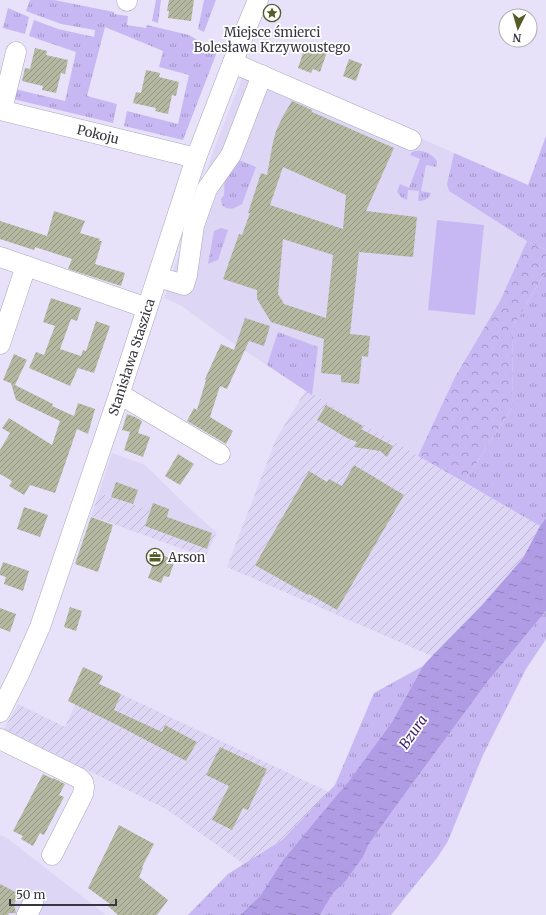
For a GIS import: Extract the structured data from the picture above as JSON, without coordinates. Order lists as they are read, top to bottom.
{
  "streets": {
    "street": ["Pokoju", "Stanisława Staszica"]
  },
  "crossings": [
    ["Pokoju", "Stanisława Staszica"]
  ],
  "water": ["Bzura"],
  "places": {
    "place": ["Miejsce śmierci Bolesława Krzywoustego"],
    "office": ["Arson"]
  },
  "scale_bar": "50 m",
  "north": "bottom"
}
